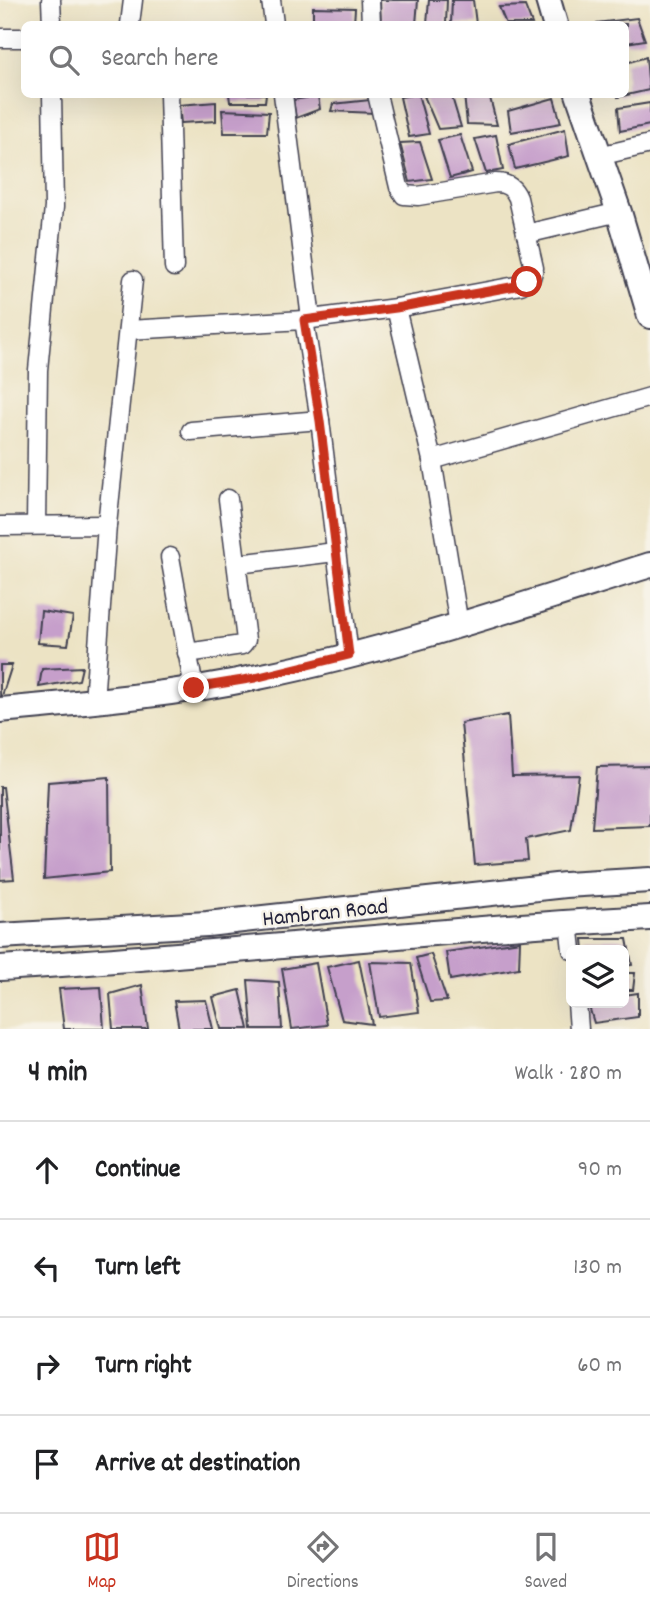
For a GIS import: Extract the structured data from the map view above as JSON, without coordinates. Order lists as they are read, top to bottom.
{
  "streets": {
    "main road": ["Hambran Road"]
  },
  "page": {
    "search": "Search here",
    "heading": ["4 min", "Walk · 280 m"],
    "list": [
      ["Continue", "90 m"],
      ["Turn left", "130 m"],
      ["Turn right", "60 m"],
      "Arrive at destination"
    ],
    "nav": ["Map", "Directions", "Saved"]
  }
}
